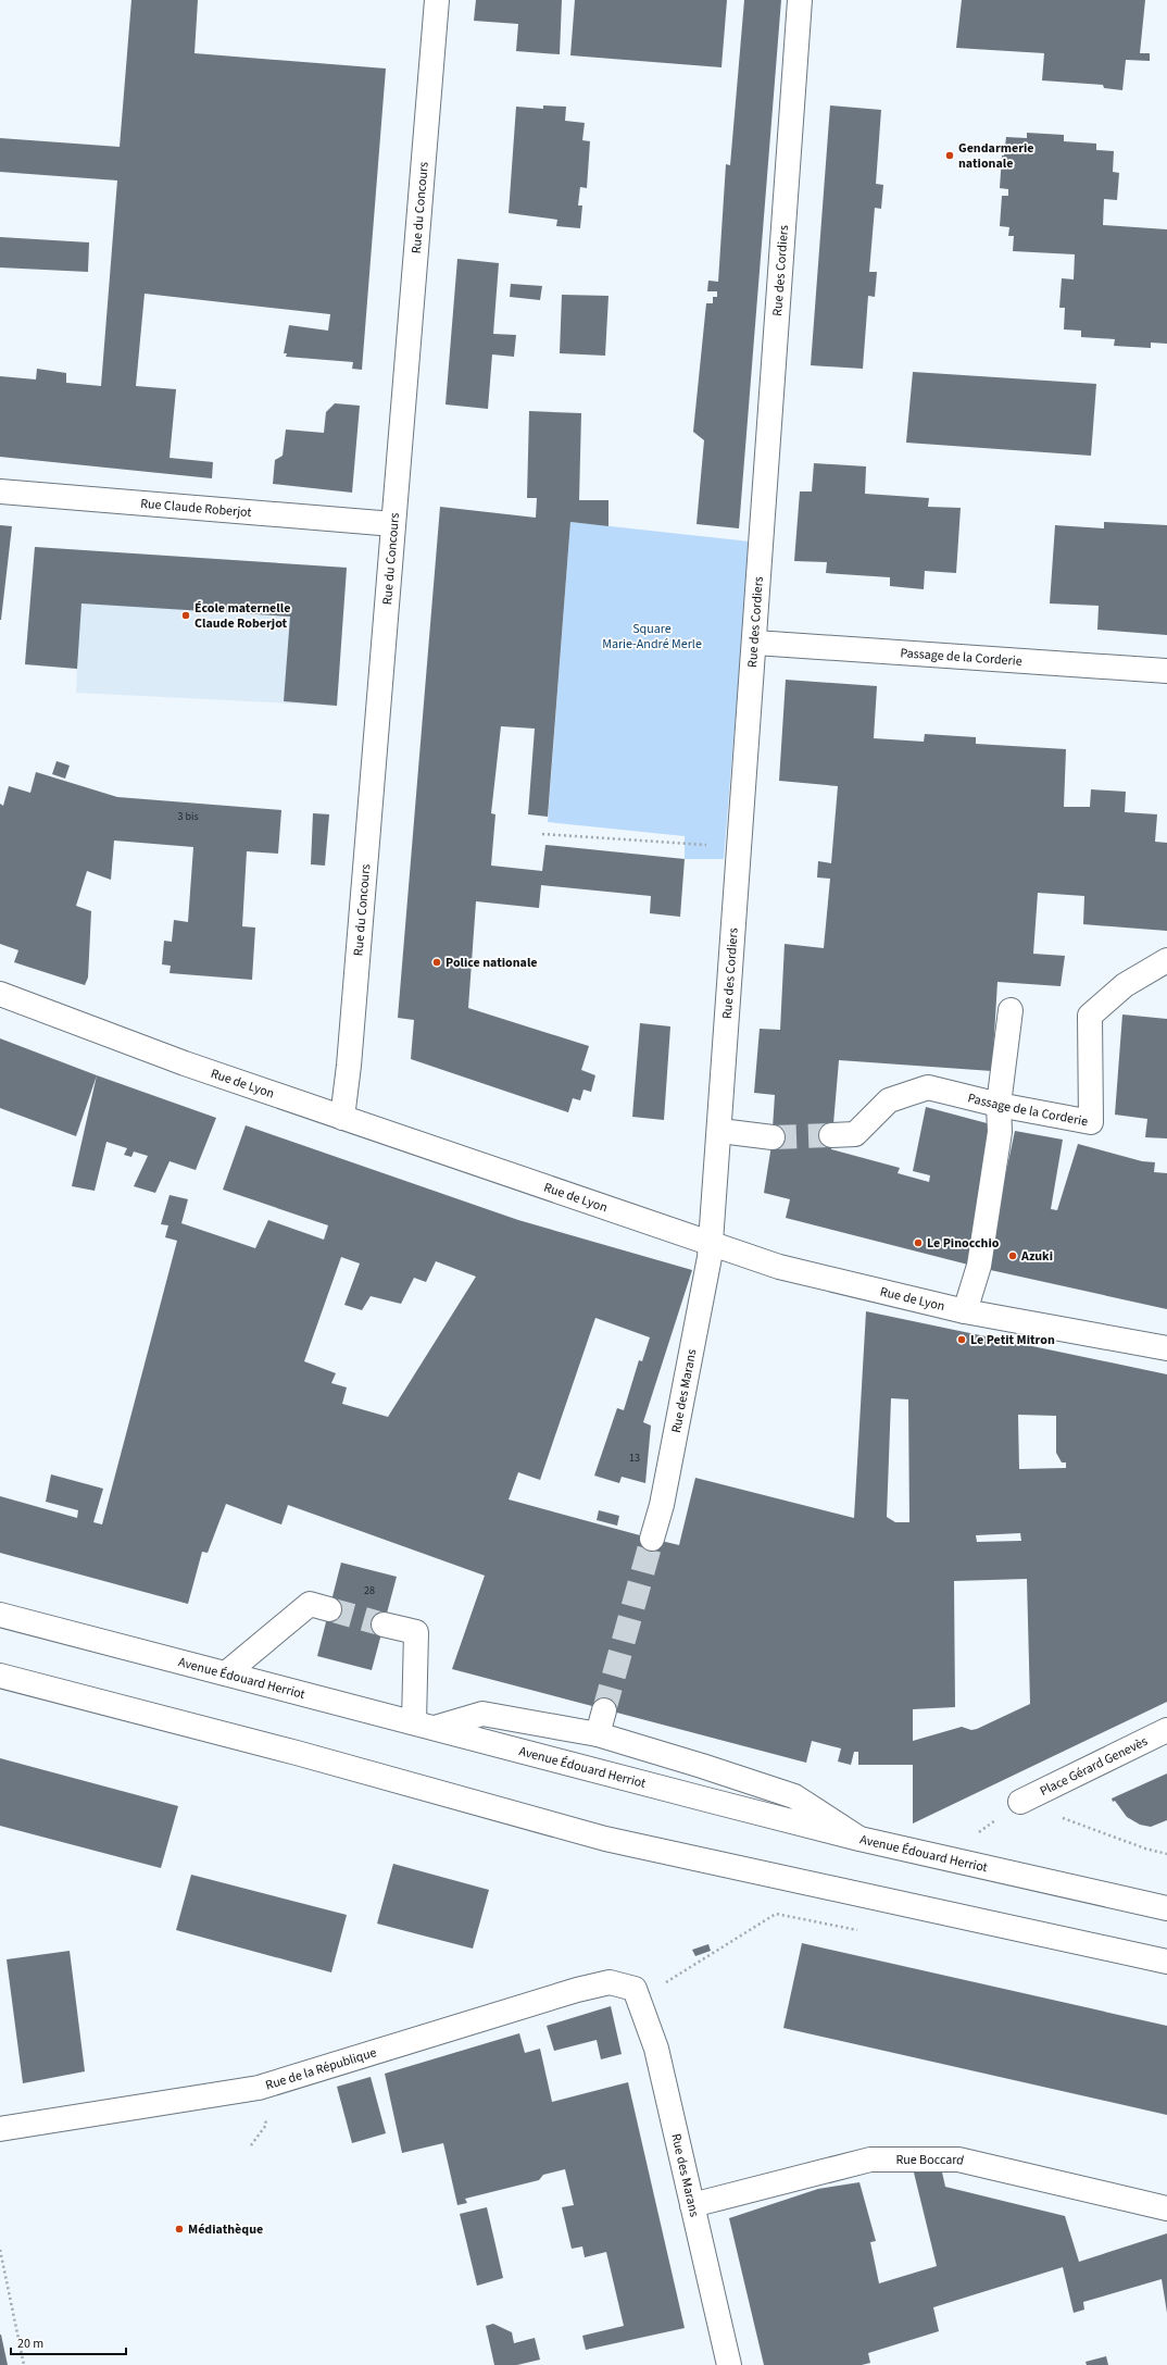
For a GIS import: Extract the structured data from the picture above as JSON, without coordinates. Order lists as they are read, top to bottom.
{
  "streets": {
    "street": [
      "Rue du Concours",
      "Rue des Cordiers",
      "Rue Claude Roberjot",
      "Passage de la Corderie",
      "Rue de Lyon",
      "Rue des Marans",
      "Avenue Édouard Herriot",
      "Place Gérard Genevès",
      "Rue de la République",
      "Rue Boccard"
    ]
  },
  "crossings": [
    ["Rue du Concours", "Rue Claude Roberjot"],
    ["Rue du Concours", "Rue de Lyon"],
    ["Rue des Cordiers", "Passage de la Corderie"],
    ["Rue des Cordiers", "Rue de Lyon"],
    ["Rue des Cordiers", "Rue des Marans"],
    ["Rue de Lyon", "Rue des Marans"],
    ["Rue des Marans", "Rue de la République"],
    ["Rue des Marans", "Rue Boccard"]
  ],
  "parks": ["Square Marie-André Merle"],
  "places": [
    "Gendarmerie nationale",
    "École maternelle Claude Roberjot",
    "Police nationale",
    "Le Pinocchio",
    "Azuki",
    "Le Petit Mitron",
    "Médiathèque"
  ],
  "house_numbers": ["3 bis", "13", "28"],
  "scale_bar": "20 m"
}
